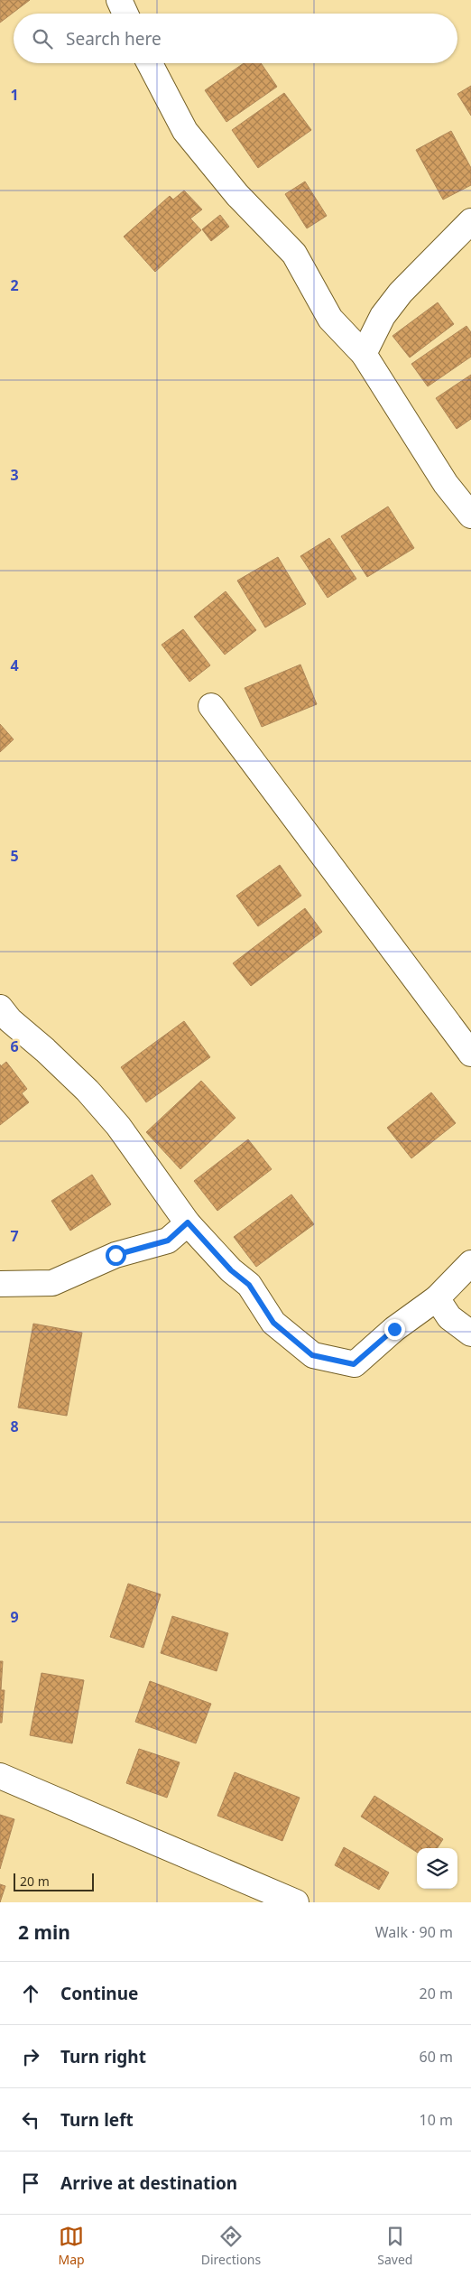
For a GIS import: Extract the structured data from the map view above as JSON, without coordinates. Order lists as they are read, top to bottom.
{
  "scale_bar": "20 m",
  "page": {
    "search": "Search here",
    "scale": "20 m",
    "heading": ["2 min", "Walk · 90 m"],
    "list": [
      ["Continue", "20 m"],
      ["Turn right", "60 m"],
      ["Turn left", "10 m"],
      "Arrive at destination"
    ],
    "nav": ["Map", "Directions", "Saved"]
  },
  "grid": {
    "rows": [
      "1",
      "2",
      "3",
      "4",
      "5",
      "6",
      "7",
      "8",
      "9"
    ]
  }
}
